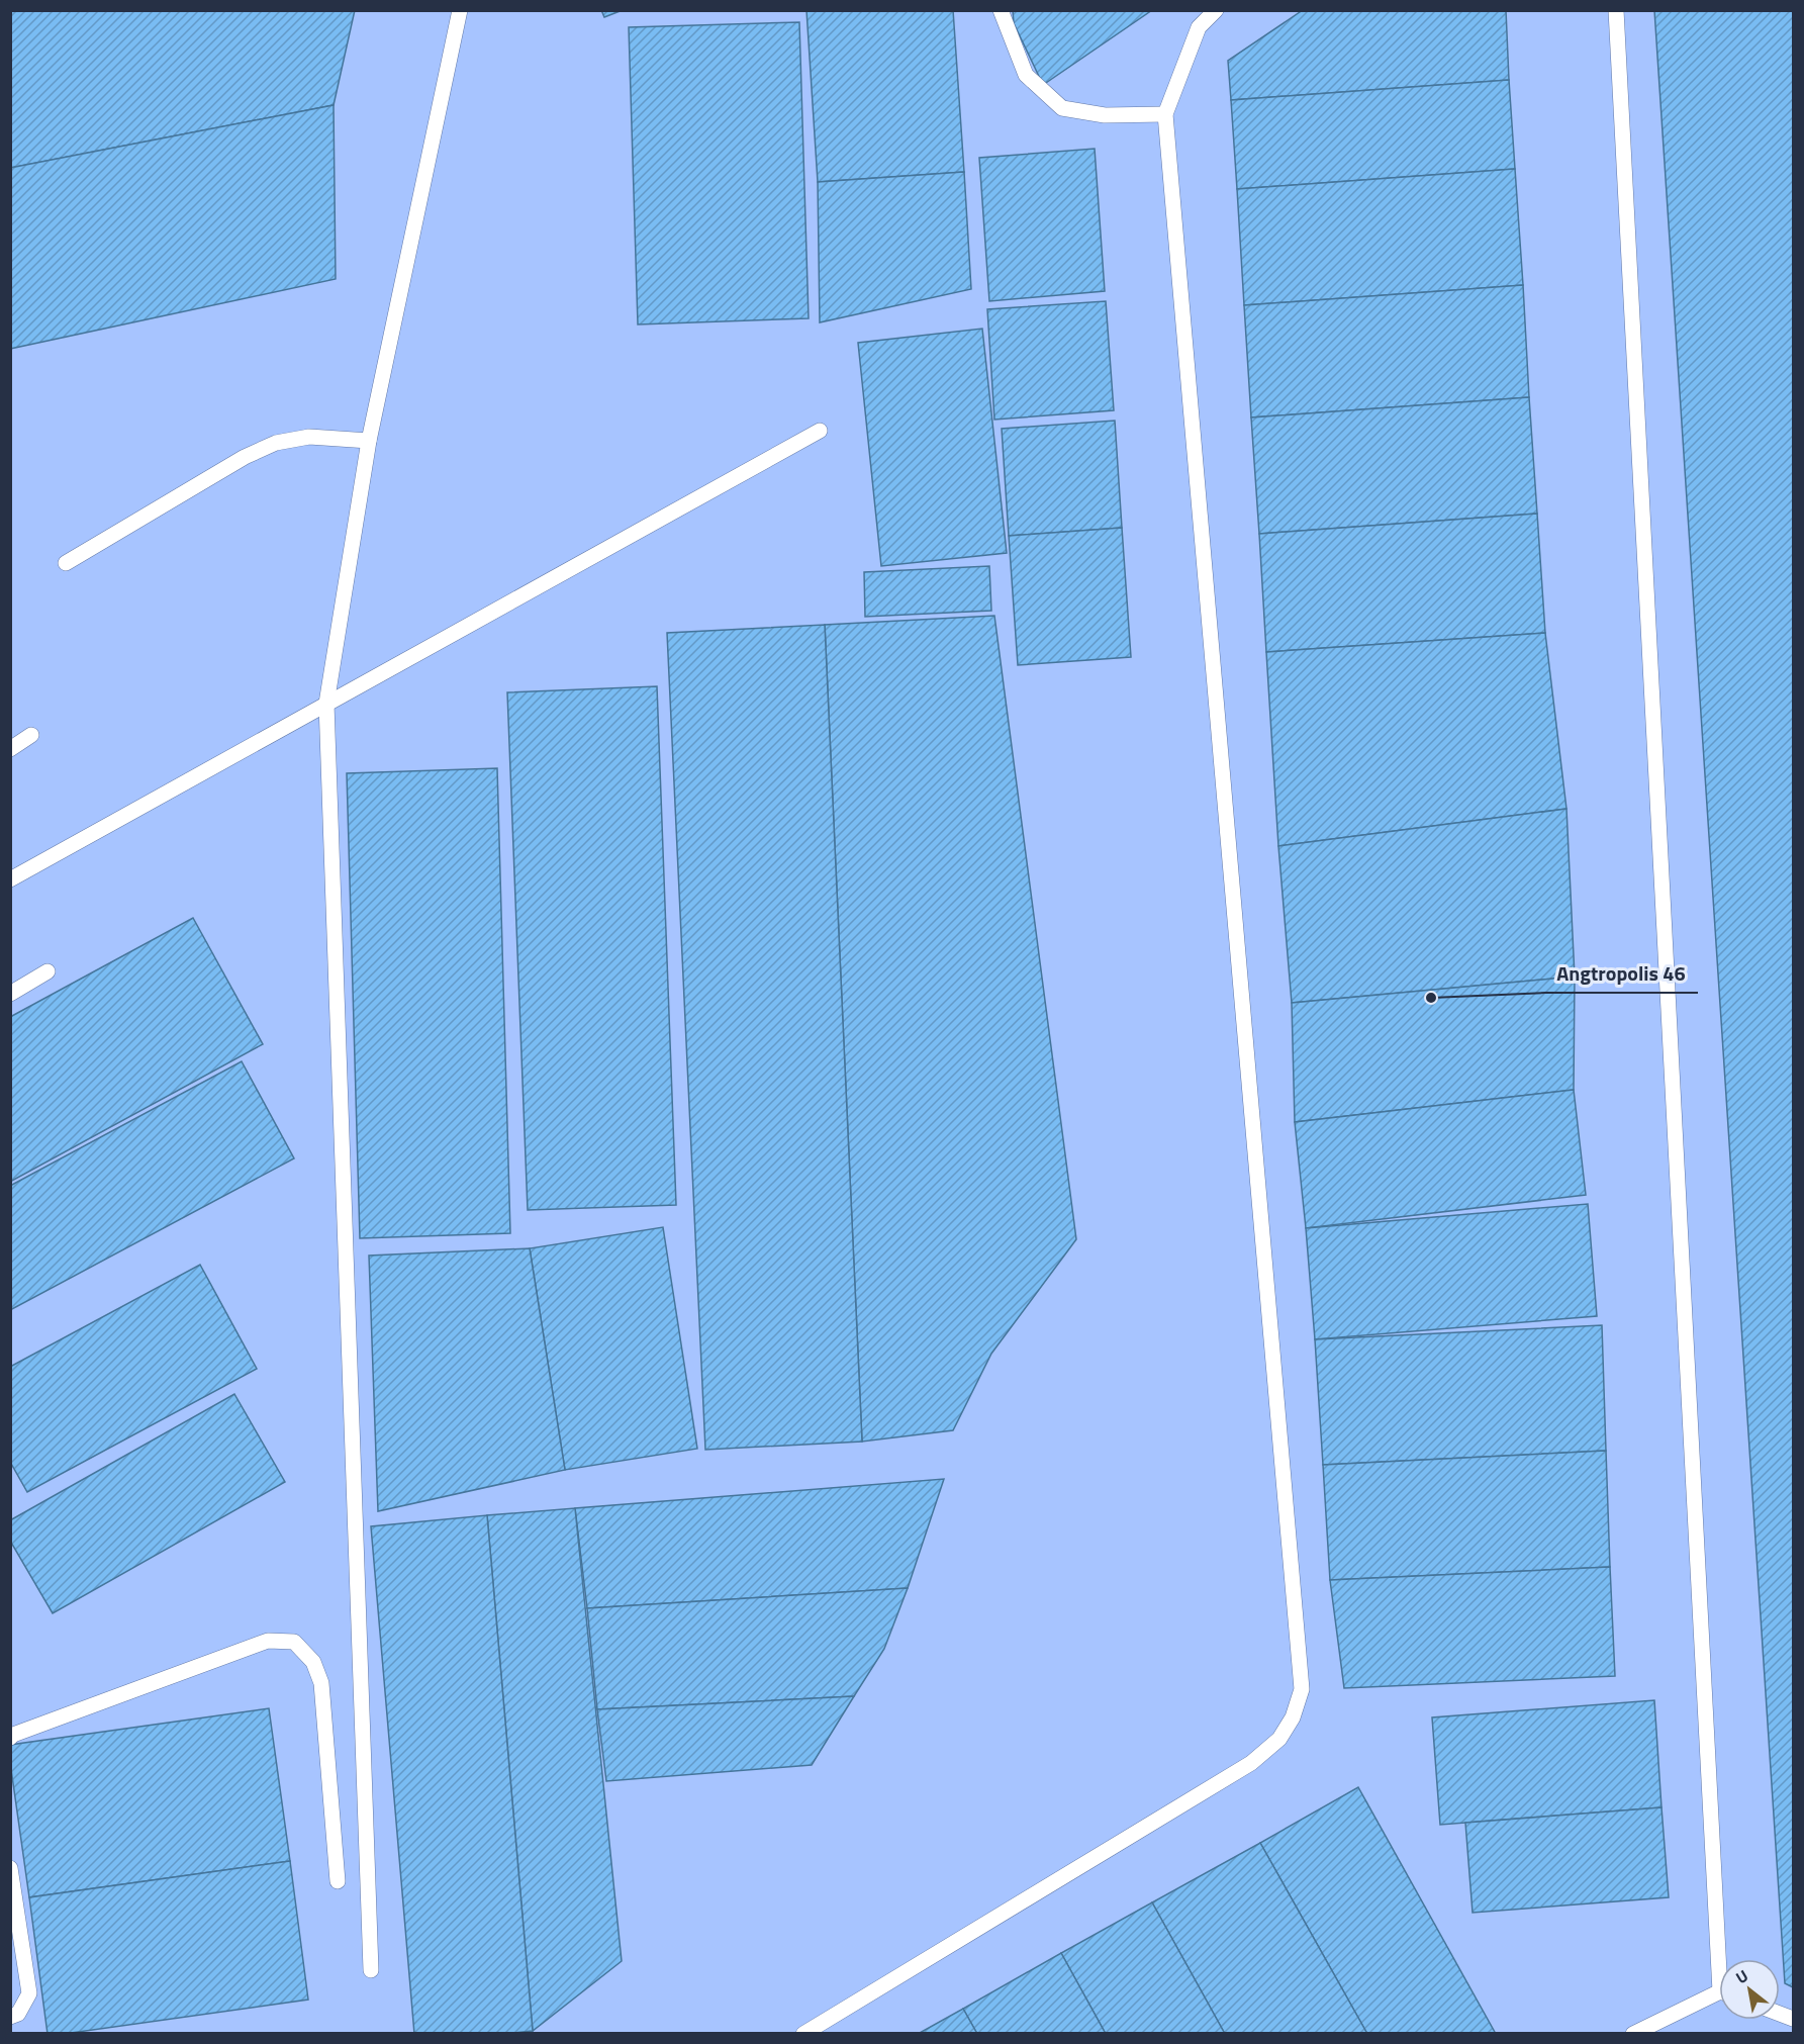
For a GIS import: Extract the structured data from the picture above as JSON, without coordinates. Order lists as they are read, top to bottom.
{
  "places": ["Angtropolis 46"],
  "north": "top left"
}
